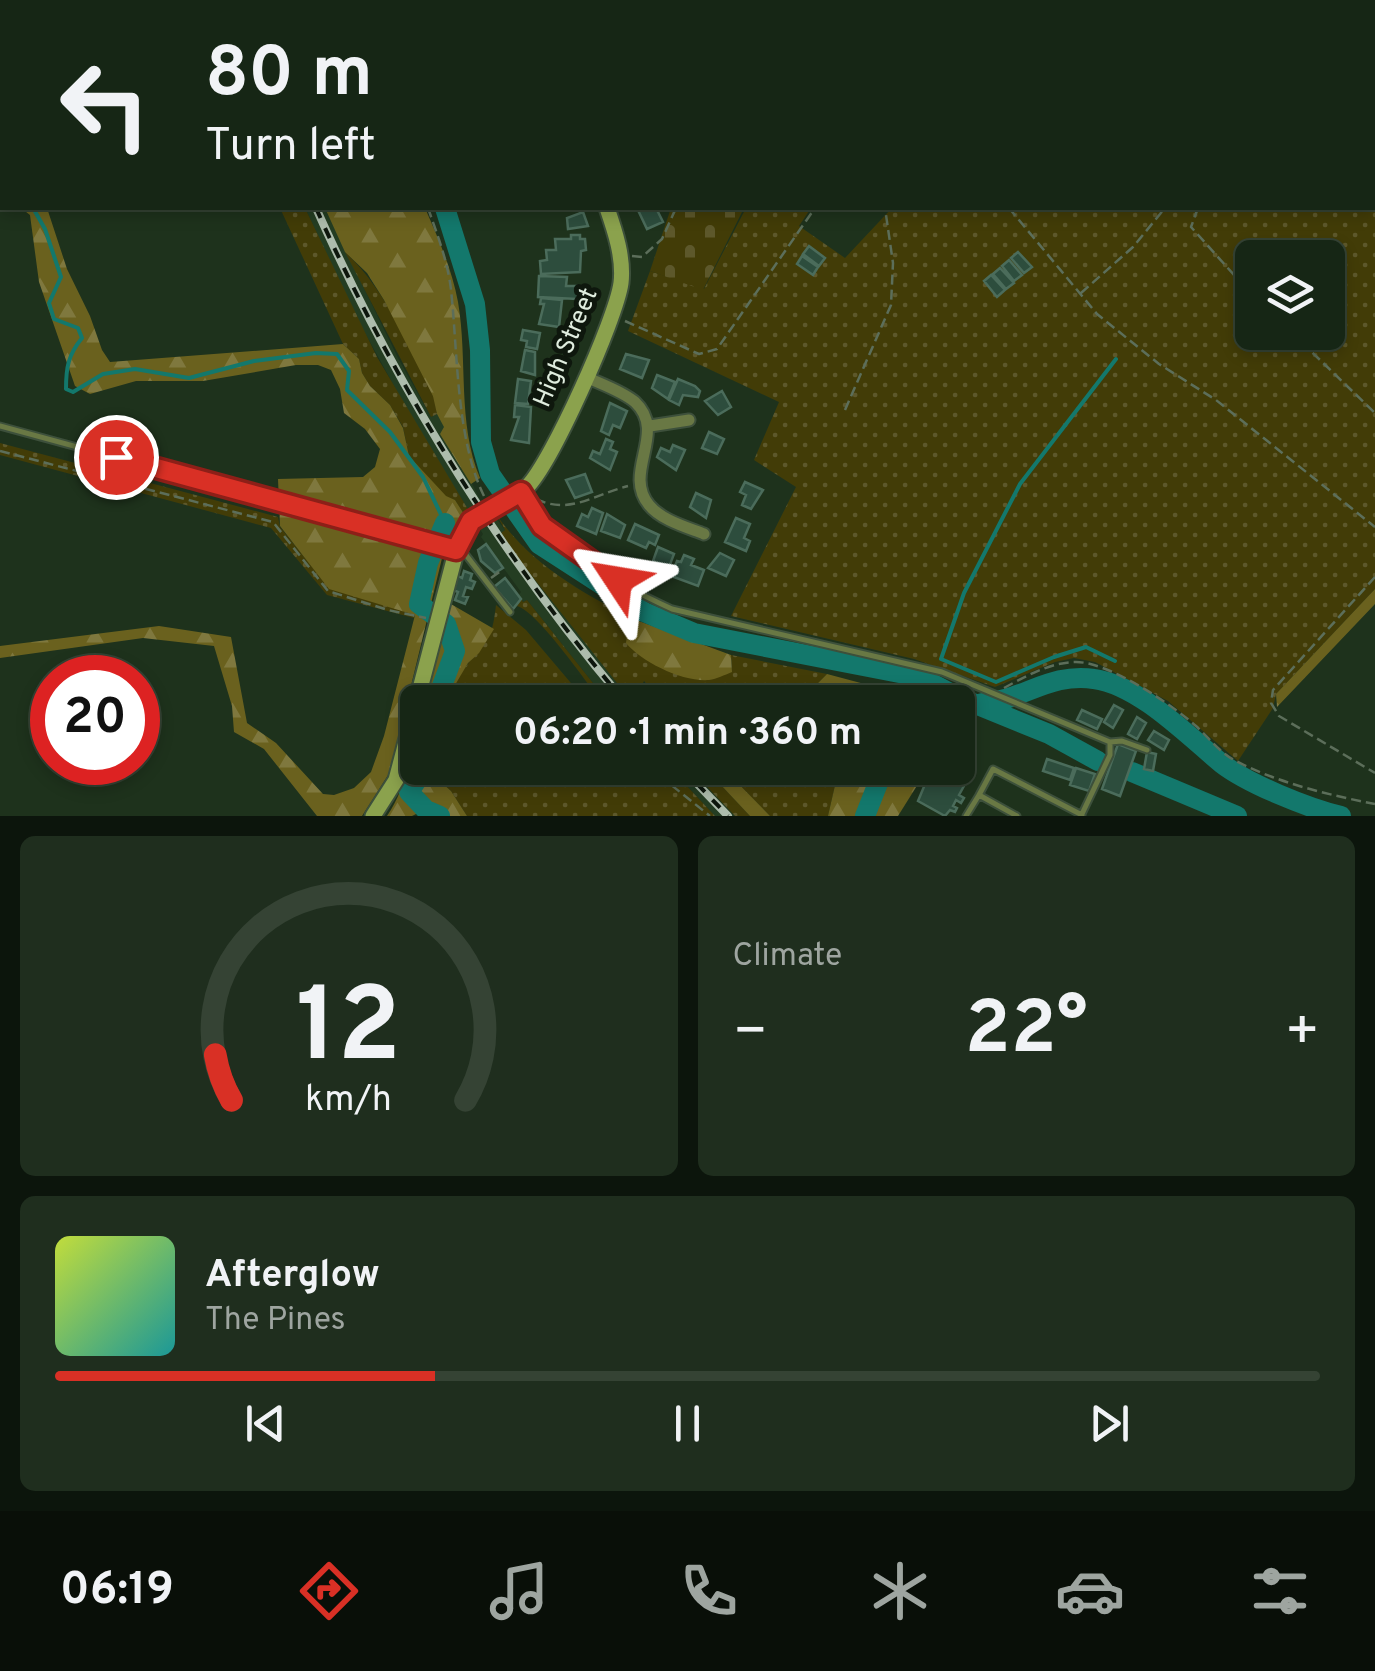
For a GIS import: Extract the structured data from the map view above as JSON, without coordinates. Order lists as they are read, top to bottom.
{
  "streets": {
    "main road": ["High Street"]
  },
  "page": {
    "turn": ["80 m", "Turn left"],
    "limit": "20",
    "trip": "06:20 · 1 min · 360 m",
    "tile": "Climate",
    "heat": ["−", "22°", "+"],
    "song": ["Afterglow", "The Pines"],
    "tabs": "06:19",
    "gauge": ["12", "km/h"]
  }
}
